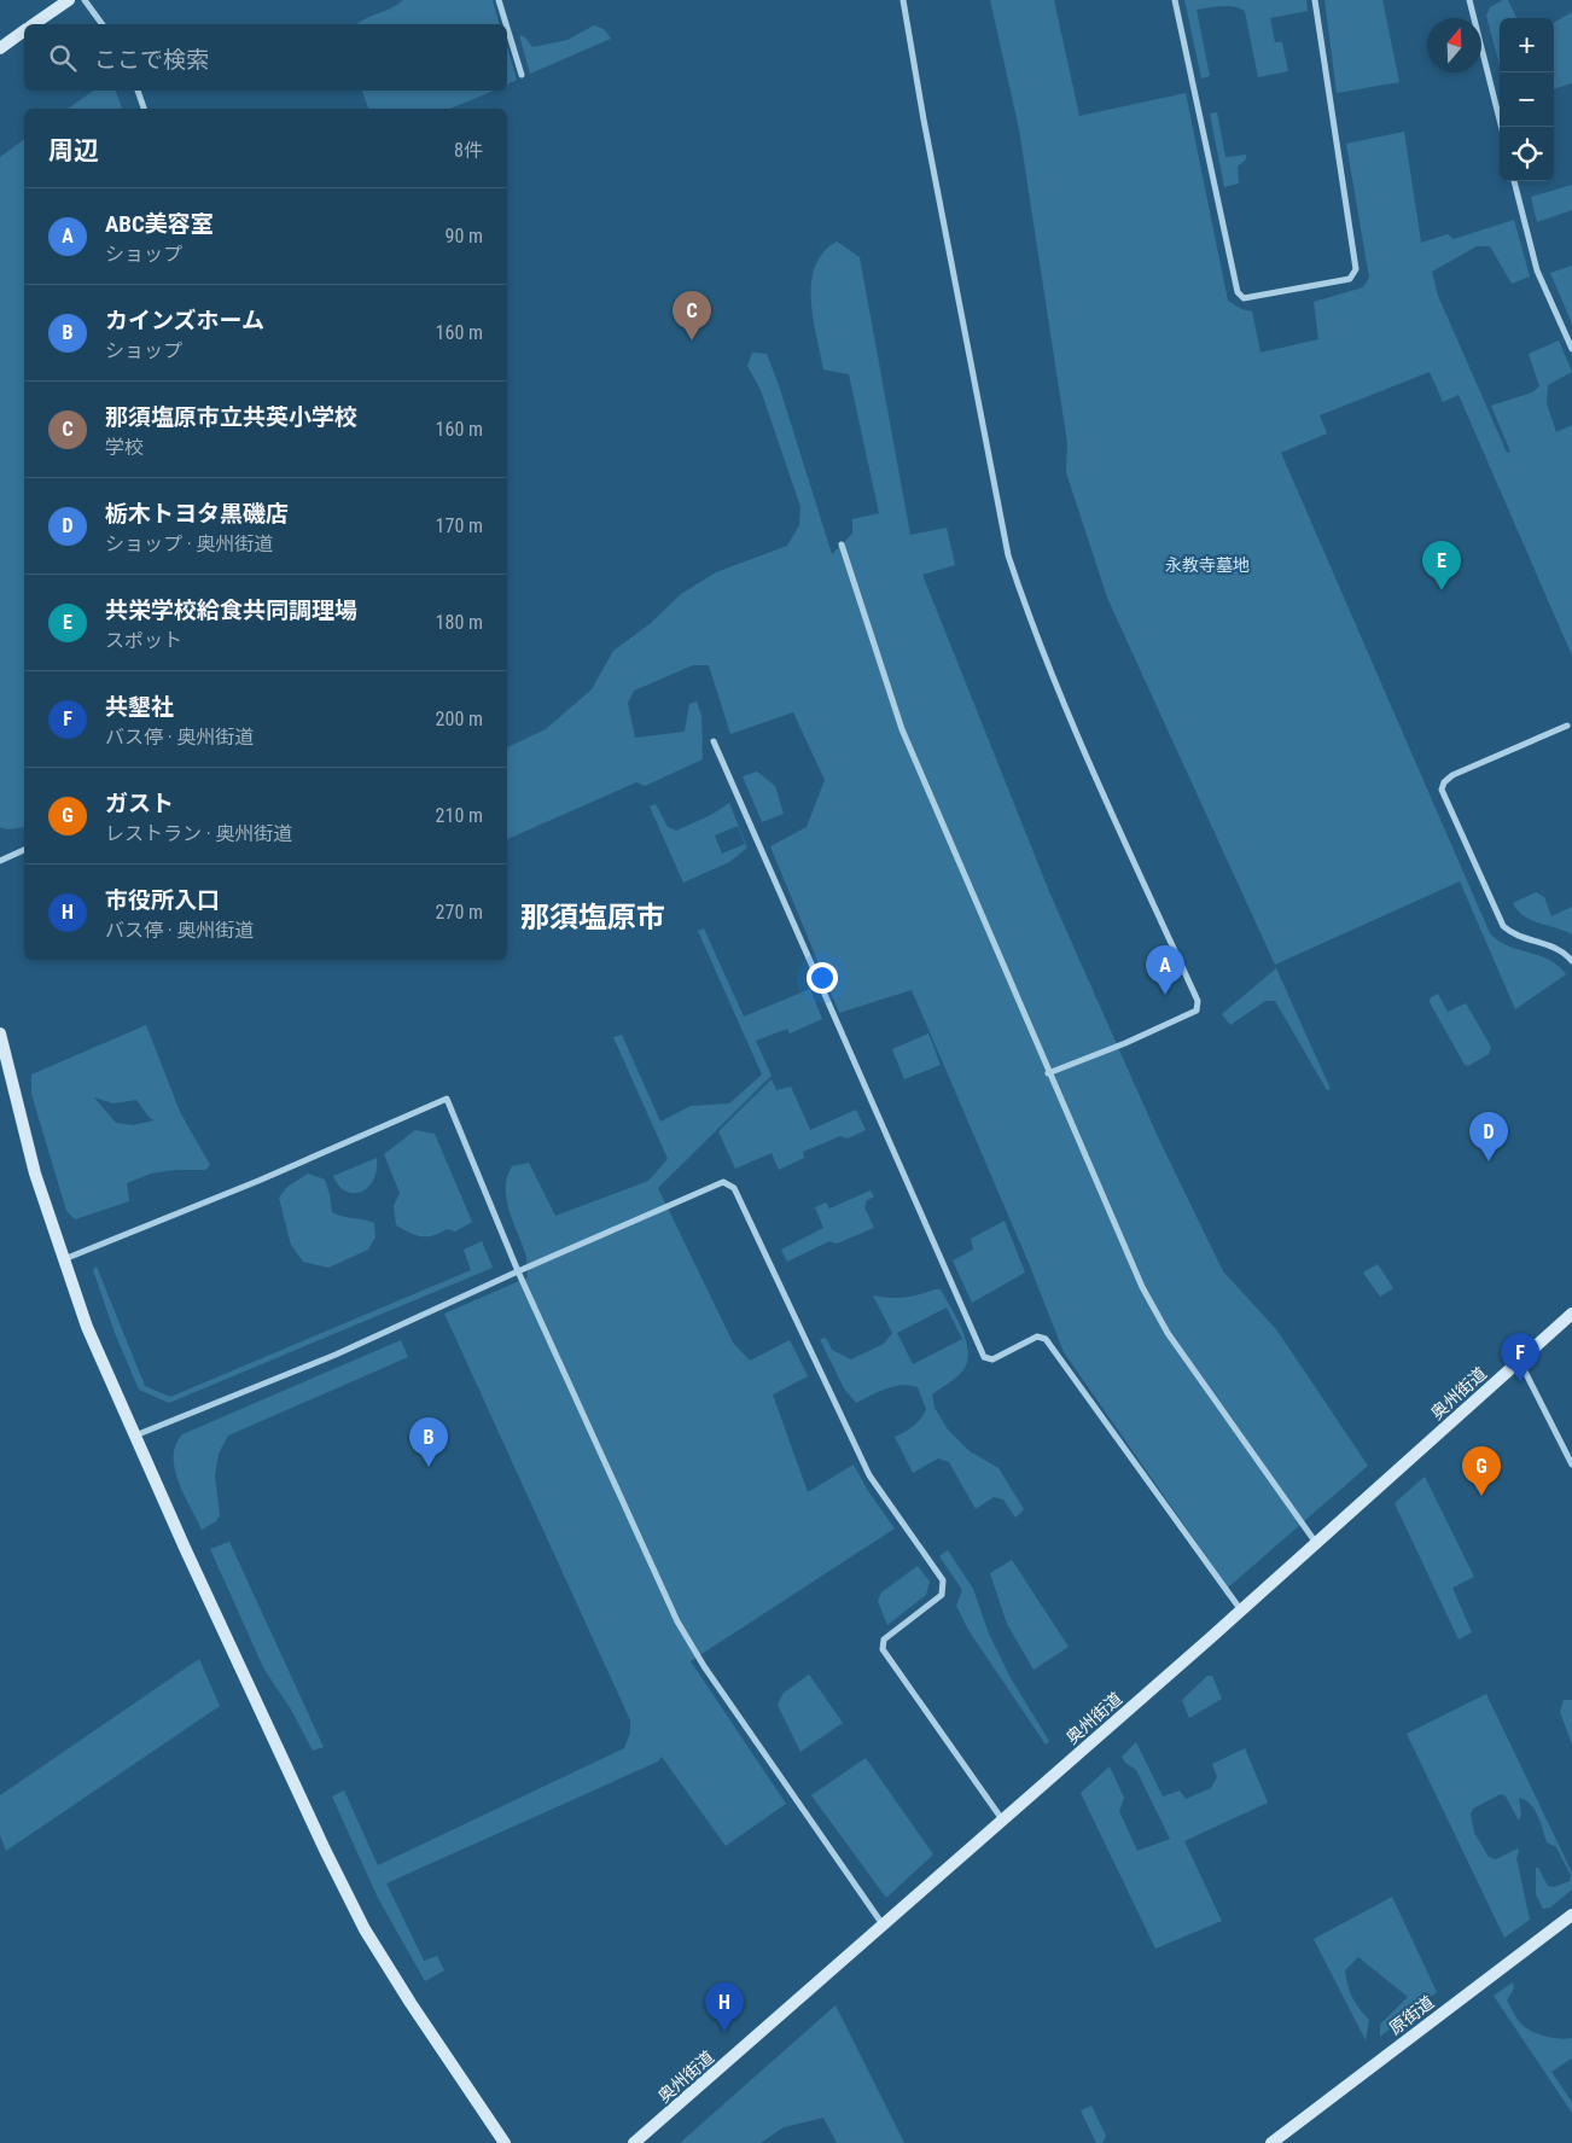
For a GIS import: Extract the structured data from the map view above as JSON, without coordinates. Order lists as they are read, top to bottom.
{
  "streets": {
    "street": ["奥州街道", "原街道"]
  },
  "districts": ["那須塩原市"],
  "parks": ["永教寺墓地"],
  "north": "top",
  "page": {
    "map_buttons": ["+", "−"],
    "search": "ここで検索",
    "heading": ["周辺", "8件"],
    "list": [
      {
        "mark": "A",
        "name": "ABC美容室",
        "note": "ショップ",
        "value": "90 m"
      },
      {
        "mark": "B",
        "name": "カインズホーム",
        "note": "ショップ",
        "value": "160 m"
      },
      {
        "mark": "C",
        "name": "那須塩原市立共英小学校",
        "note": "学校",
        "value": "160 m"
      },
      {
        "mark": "D",
        "name": "栃木トヨタ黒磯店",
        "note": "ショップ · 奥州街道",
        "value": "170 m"
      },
      {
        "mark": "E",
        "name": "共栄学校給食共同調理場",
        "note": "スポット",
        "value": "180 m"
      },
      {
        "mark": "F",
        "name": "共墾社",
        "note": "バス停 · 奥州街道",
        "value": "200 m"
      },
      {
        "mark": "G",
        "name": "ガスト",
        "note": "レストラン · 奥州街道",
        "value": "210 m"
      },
      {
        "mark": "H",
        "name": "市役所入口",
        "note": "バス停 · 奥州街道",
        "value": "270 m"
      }
    ],
    "pins": [
      "C",
      "E",
      "A",
      "D",
      "F",
      "B",
      "G",
      "H"
    ]
  }
}
